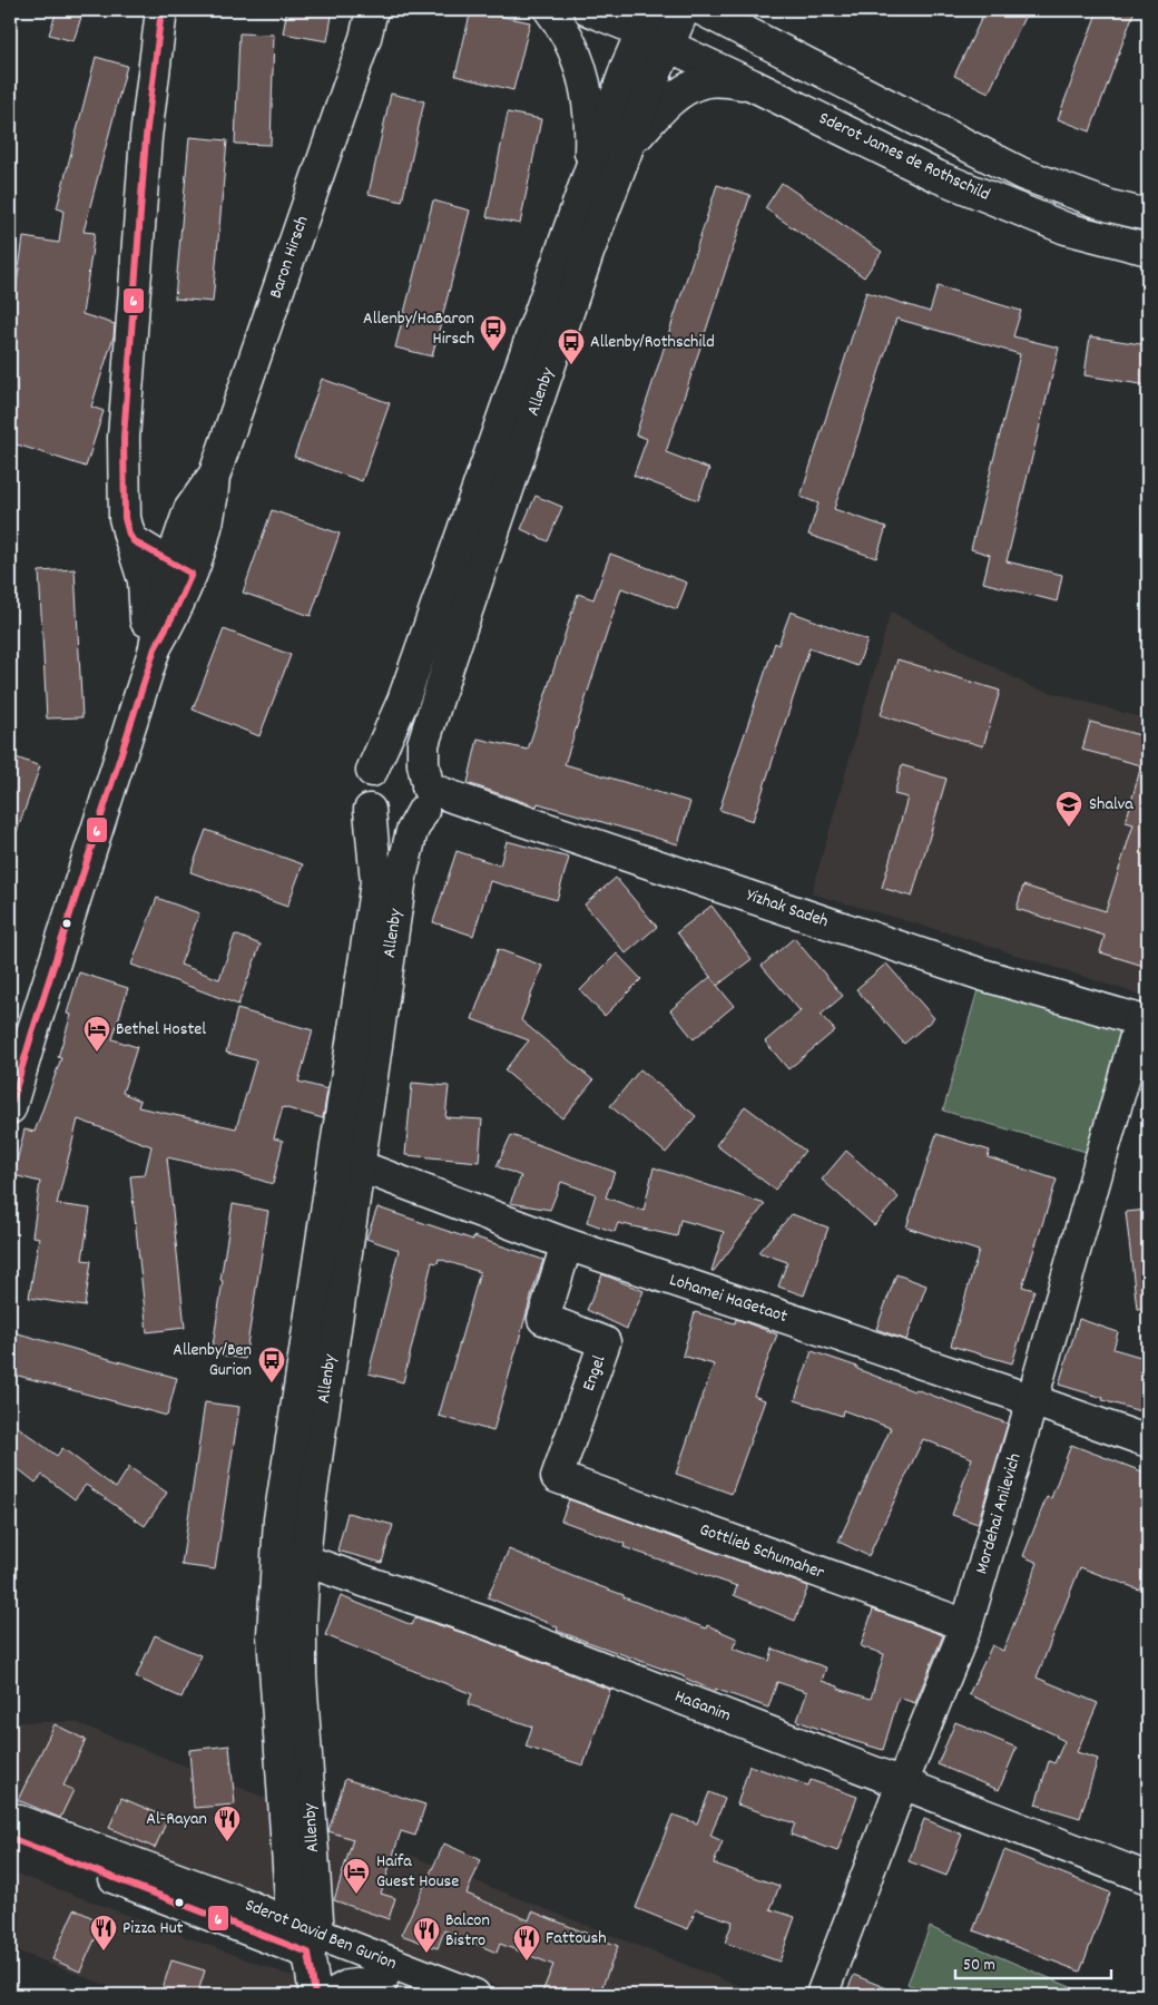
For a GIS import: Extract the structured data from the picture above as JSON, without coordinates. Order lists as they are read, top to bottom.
{
  "streets": {
    "street": [
      "Sderot James de Rothschild",
      "Baron Hirsch",
      "Allenby",
      "Yizhak Sadeh",
      "Lohamei HaGetaot",
      "Engel",
      "Mordehai Anilevich",
      "Gottlieb Schumaher",
      "HaGanim",
      "Sderot David Ben Gurion"
    ]
  },
  "crossings": [
    ["Sderot James de Rothschild", "Allenby"],
    ["Allenby", "Yizhak Sadeh"],
    ["Allenby", "Lohamei HaGetaot"],
    ["Allenby", "HaGanim"],
    ["Allenby", "Sderot David Ben Gurion"],
    ["Yizhak Sadeh", "Mordehai Anilevich"],
    ["Lohamei HaGetaot", "Engel"],
    ["Lohamei HaGetaot", "Mordehai Anilevich"],
    ["Engel", "Gottlieb Schumaher"],
    ["Mordehai Anilevich", "Gottlieb Schumaher"],
    ["Mordehai Anilevich", "HaGanim"]
  ],
  "places": {
    "bus stop": ["Allenby/HaBaron Hirsch", "Allenby/Rothschild", "Allenby/Ben Gurion"],
    "school or university": ["Shalva"],
    "hotel": ["Bethel Hostel", "Haifa Guest House"],
    "restaurant": [
      "Al-Rayan",
      "Pizza Hut",
      "Balcon Bistro",
      "Fattoush"
    ]
  },
  "lines": ["transit line 6"],
  "scale_bar": "50 m"
}
